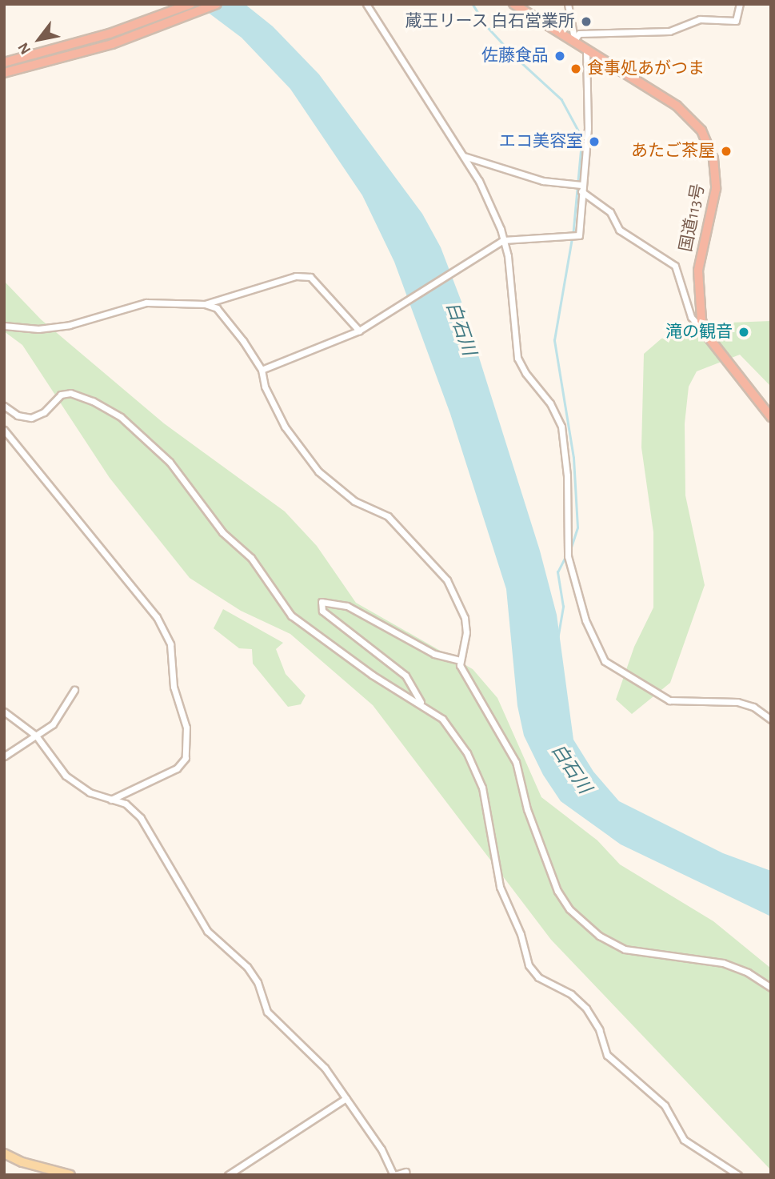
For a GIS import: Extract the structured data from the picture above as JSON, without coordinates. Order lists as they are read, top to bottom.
{
  "streets": {
    "highway": ["国道113号"]
  },
  "water": ["白石川"],
  "places": [
    "蔵王リース 白石営業所",
    "佐藤食品",
    "食事処あがつま",
    "エコ美容室",
    "あたご茶屋",
    "滝の観音"
  ],
  "north": "bottom left"
}
